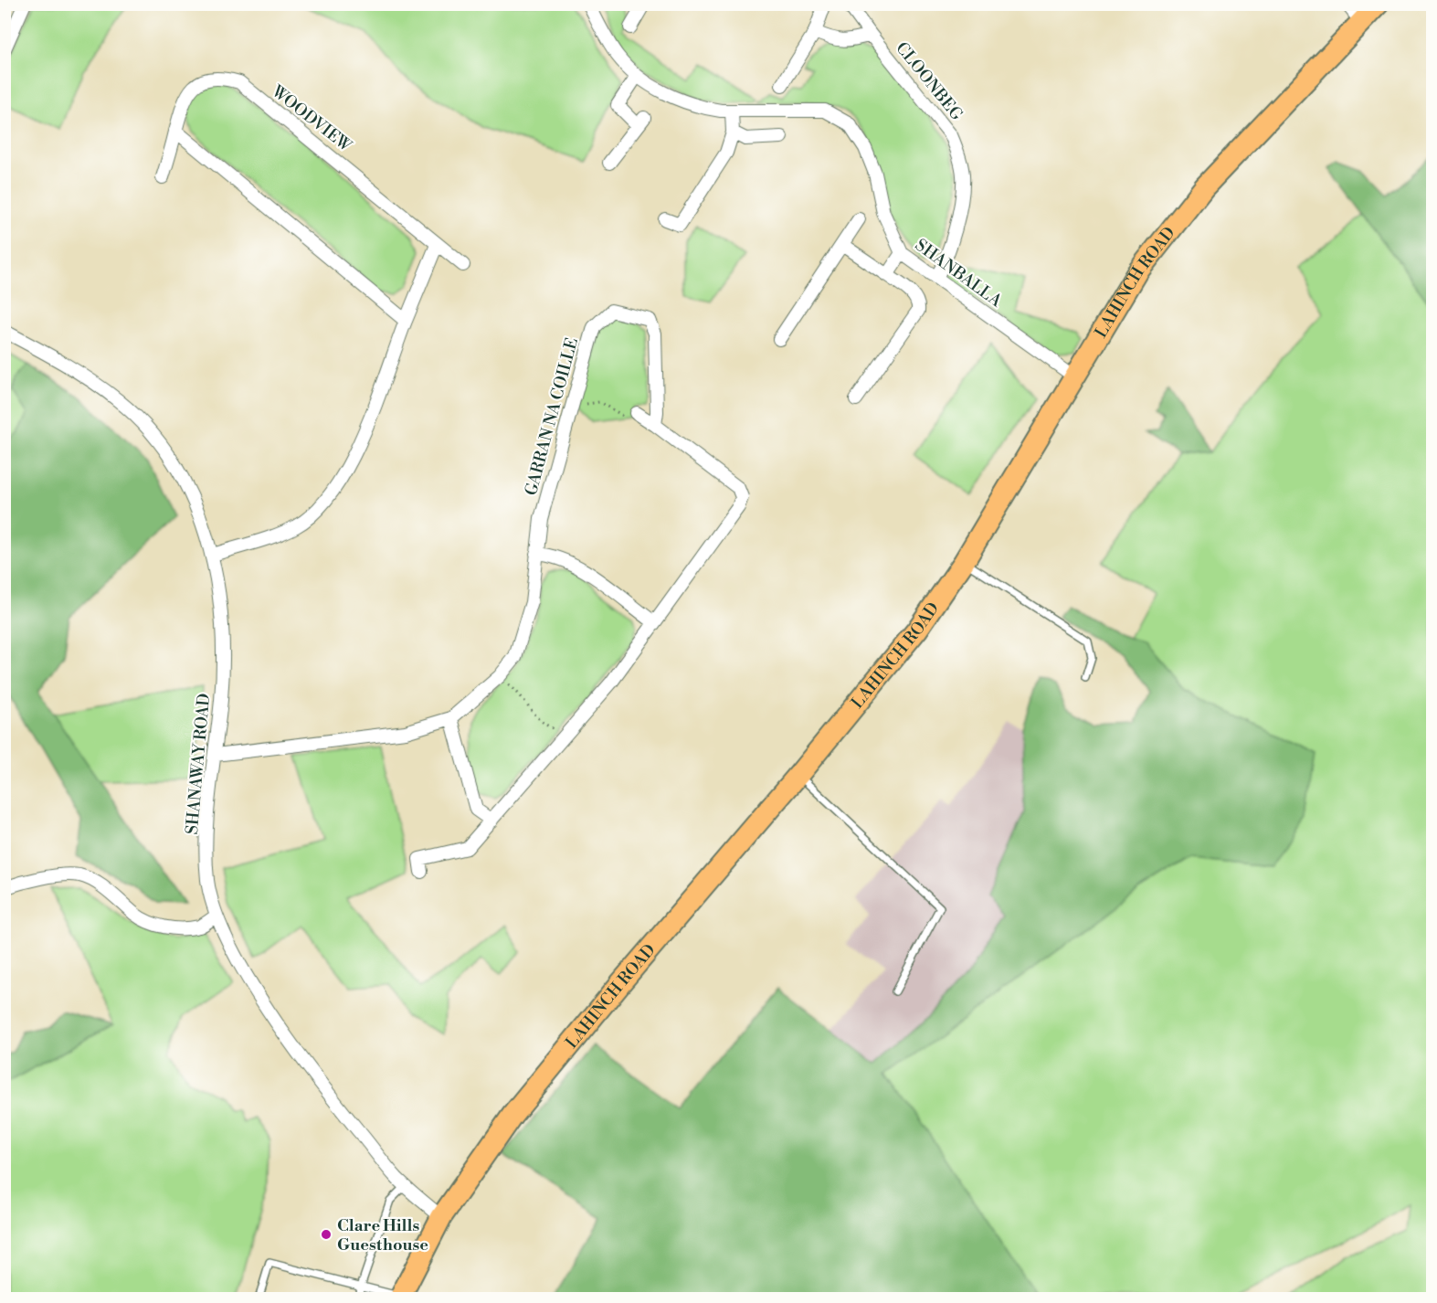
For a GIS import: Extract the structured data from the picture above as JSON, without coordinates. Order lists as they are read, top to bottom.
{
  "streets": {
    "main road": ["LAHINCH ROAD"],
    "street": [
      "CLOONBEG",
      "WOODVIEW",
      "SHANBALLA",
      "GARRAN NA COILLE",
      "SHANAWAY ROAD"
    ]
  },
  "crossings": [
    ["CLOONBEG", "SHANBALLA"],
    ["SHANBALLA", "LAHINCH ROAD"],
    ["LAHINCH ROAD", "SHANAWAY ROAD"],
    ["GARRAN NA COILLE", "SHANAWAY ROAD"]
  ],
  "places": ["Clare Hills Guesthouse"]
}
